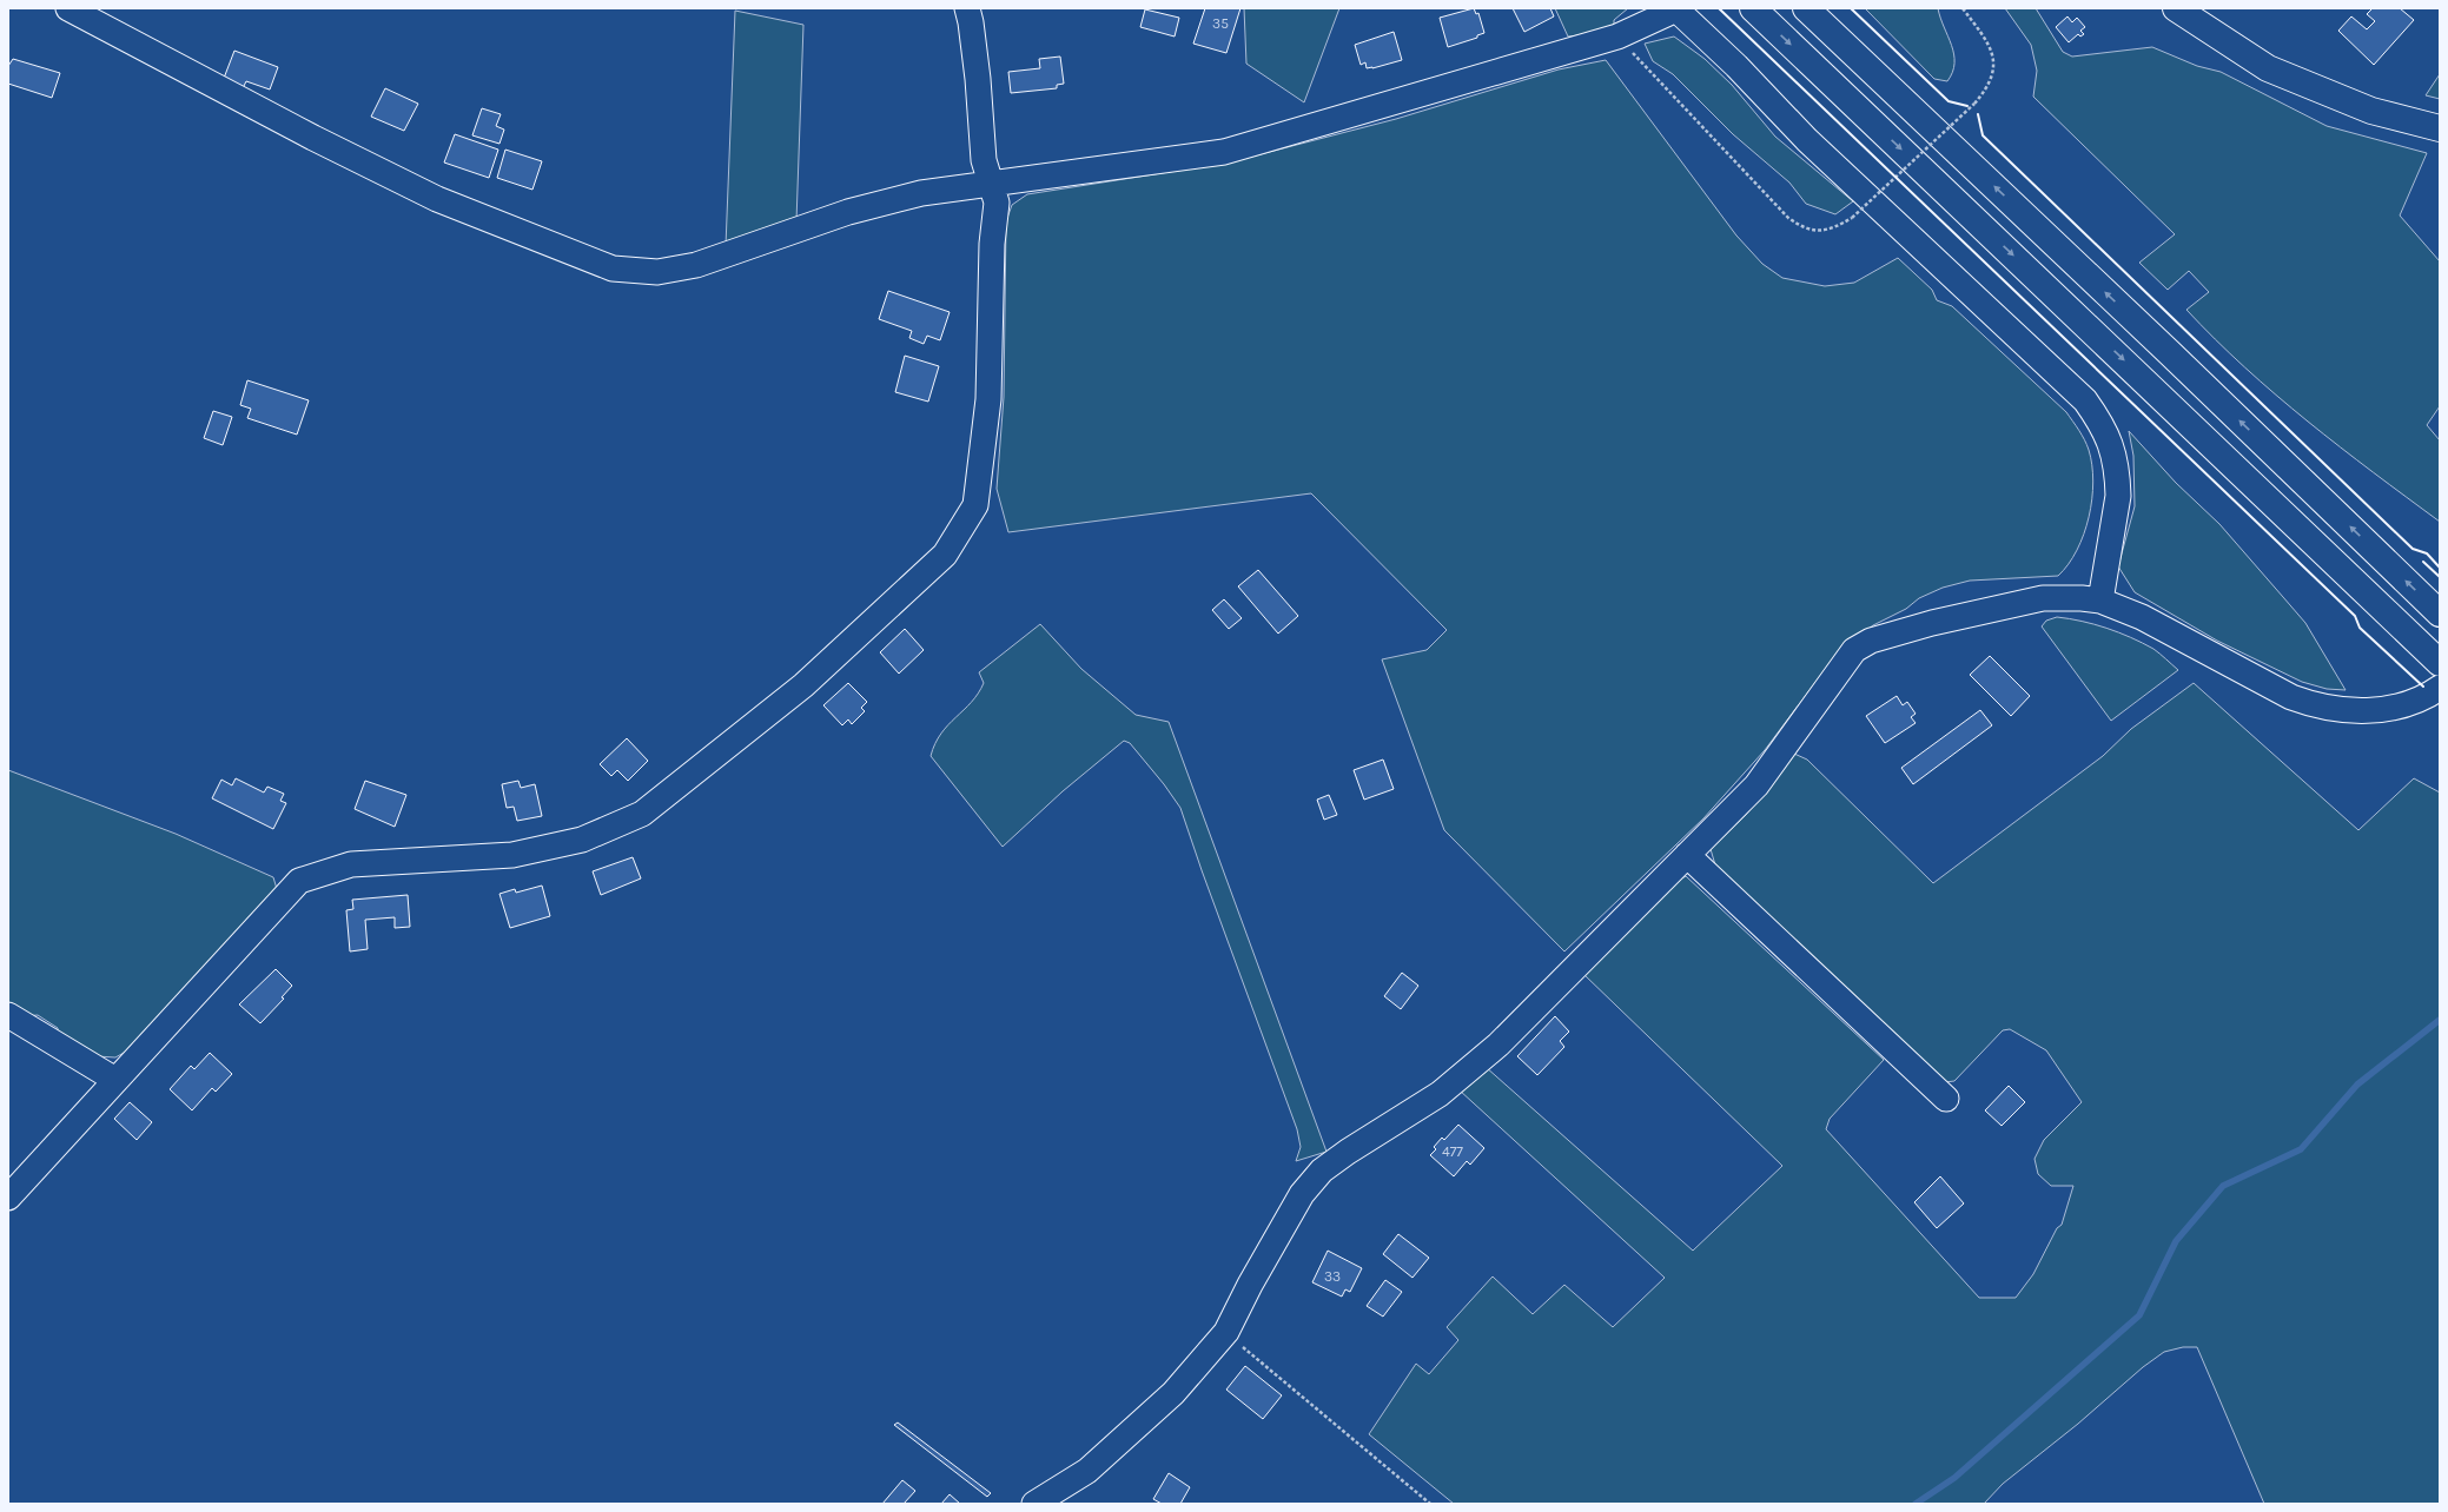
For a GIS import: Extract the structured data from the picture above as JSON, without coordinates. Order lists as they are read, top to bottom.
{
  "house_numbers": ["35", "477", "33"]
}
